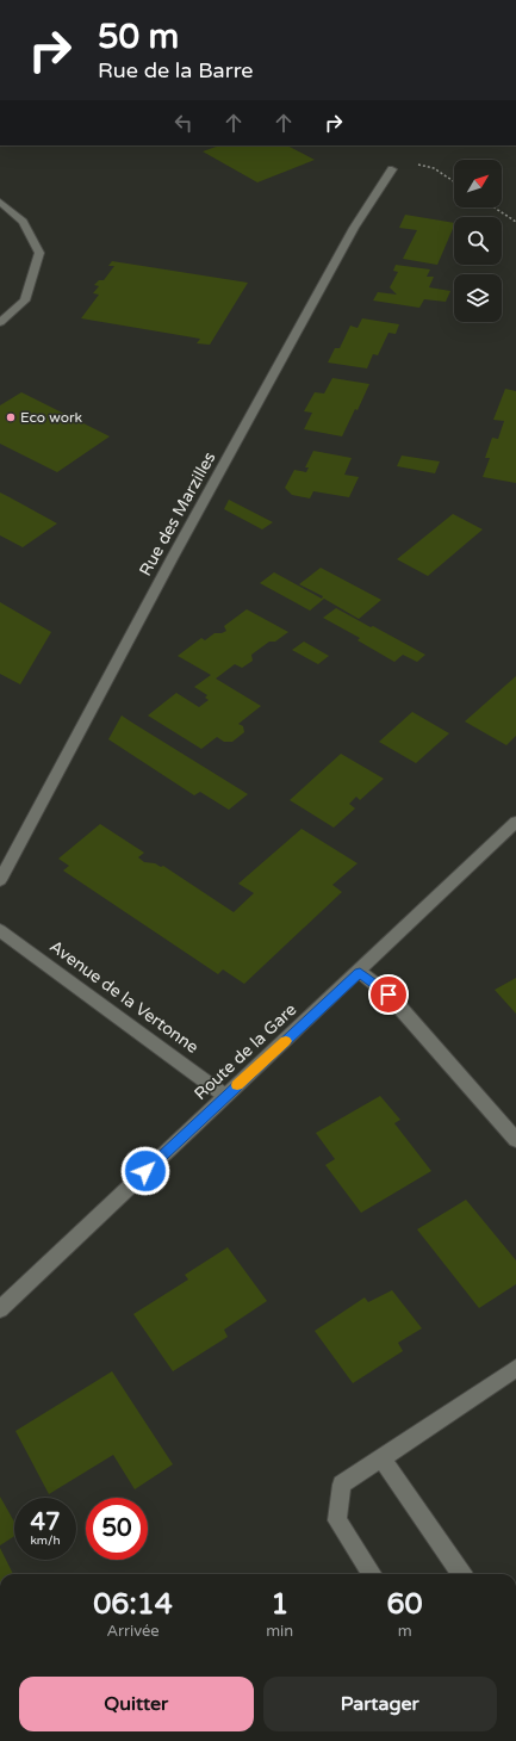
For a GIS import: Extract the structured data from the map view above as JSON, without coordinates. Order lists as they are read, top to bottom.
{
  "streets": {
    "street": ["Rue des Marzilles", "Avenue de la Vertonne", "Route de la Gare"]
  },
  "crossings": [
    ["Avenue de la Vertonne", "Route de la Gare"]
  ],
  "places": ["Eco work"],
  "north": "top right",
  "page": {
    "turn": ["50 m", "Rue de la Barre"],
    "speed": "47 km/h",
    "limit": "50",
    "eta": [
      "06:14",
      "Arrivée",
      "1",
      "min",
      "60",
      "m"
    ],
    "buttons": ["Quitter", "Partager"]
  }
}
